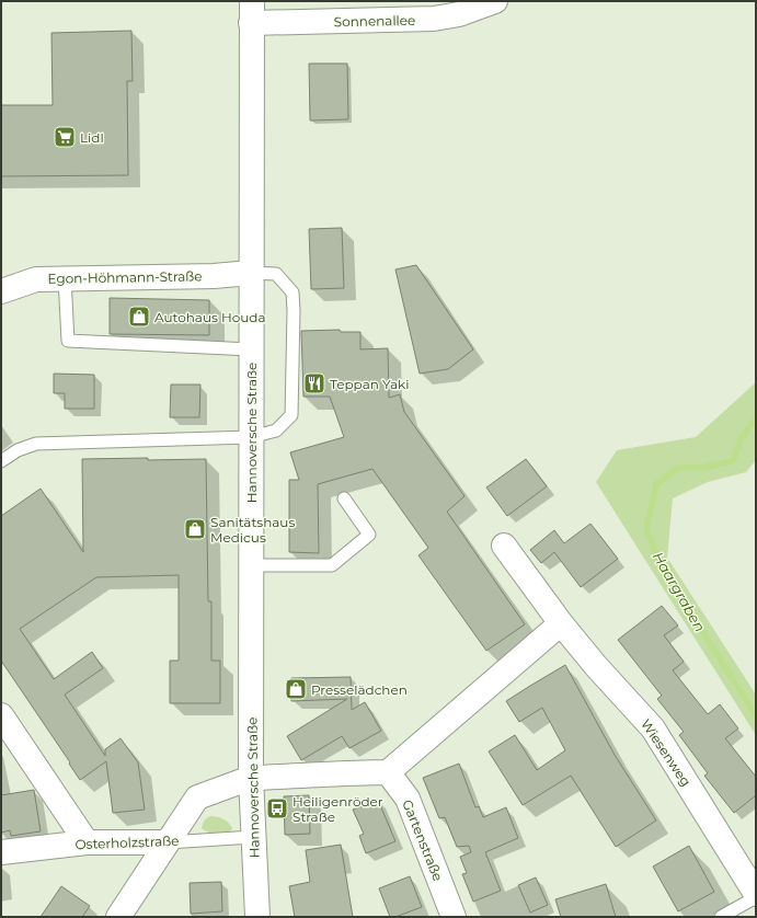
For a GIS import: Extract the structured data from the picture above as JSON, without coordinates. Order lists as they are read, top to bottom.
{
  "streets": {
    "street": [
      "Sonnenallee",
      "Egon-Höhmann-Straße",
      "Hannoversche Straße",
      "Wiesenweg",
      "Gartenstraße",
      "Osterholzstraße"
    ]
  },
  "crossings": [
    ["Sonnenallee", "Hannoversche Straße"],
    ["Egon-Höhmann-Straße", "Hannoversche Straße"],
    ["Hannoversche Straße", "Osterholzstraße"]
  ],
  "water": ["Haargraben"],
  "places": {
    "supermarket": ["Lidl"],
    "shop": ["Autohaus Houda", "Sanitätshaus Medicus", "Presselädchen"],
    "restaurant": ["Teppan Yaki"],
    "bus stop": ["Heiligenröder Straße"]
  }
}
